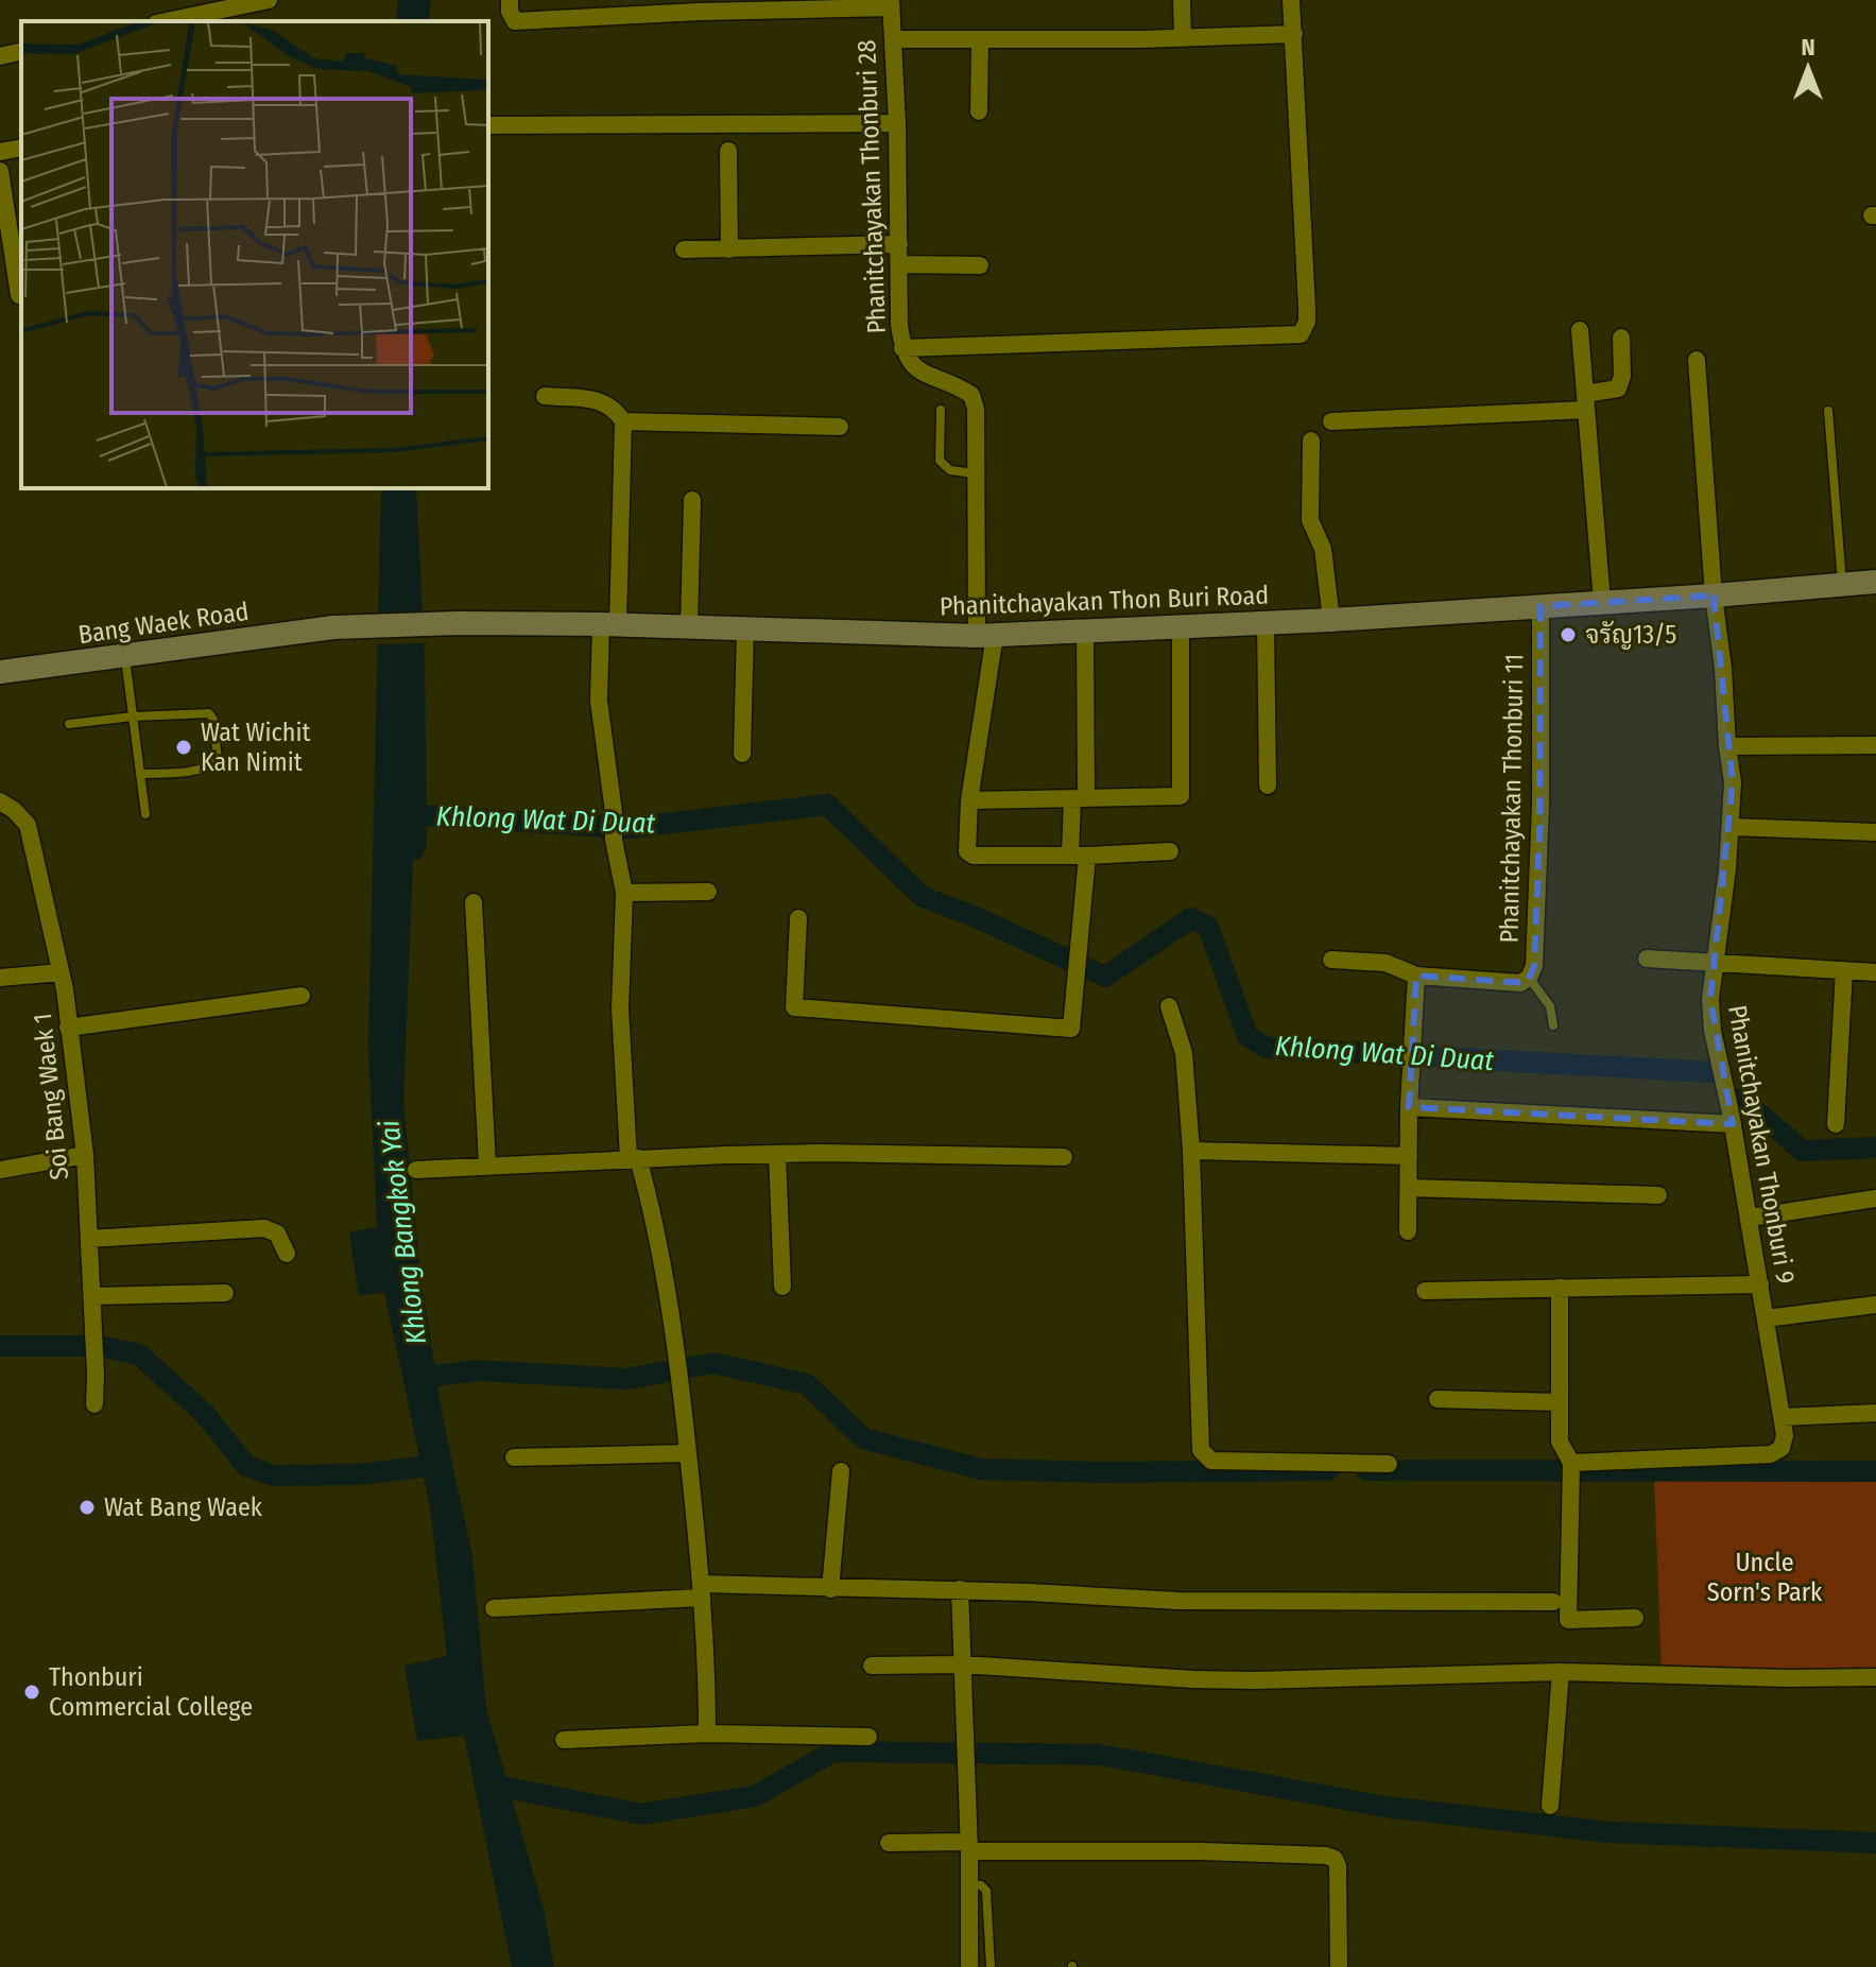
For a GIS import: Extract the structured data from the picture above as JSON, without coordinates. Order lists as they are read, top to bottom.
{
  "streets": {
    "main road": ["Phanitchayakan Thon Buri Road", "Bang Waek Road"],
    "street": [
      "Phanitchayakan Thonburi 28",
      "Phanitchayakan Thonburi 11",
      "Soi Bang Waek 1",
      "Phanitchayakan Thonburi 9"
    ]
  },
  "crossings": [
    ["Phanitchayakan Thonburi 28", "Phanitchayakan Thon Buri Road"],
    ["Phanitchayakan Thon Buri Road", "Bang Waek Road"],
    ["Phanitchayakan Thon Buri Road", "Phanitchayakan Thonburi 11"],
    ["Phanitchayakan Thon Buri Road", "Phanitchayakan Thonburi 9"]
  ],
  "water": ["Khlong Wat Di Duat", "Khlong Bangkok Yai"],
  "parks": ["Uncle Sorn's Park"],
  "places": [
    "จรัญ13/5",
    "Wat Wichit Kan Nimit",
    "Wat Bang Waek",
    "Thonburi Commercial College"
  ],
  "north": "top"
}
